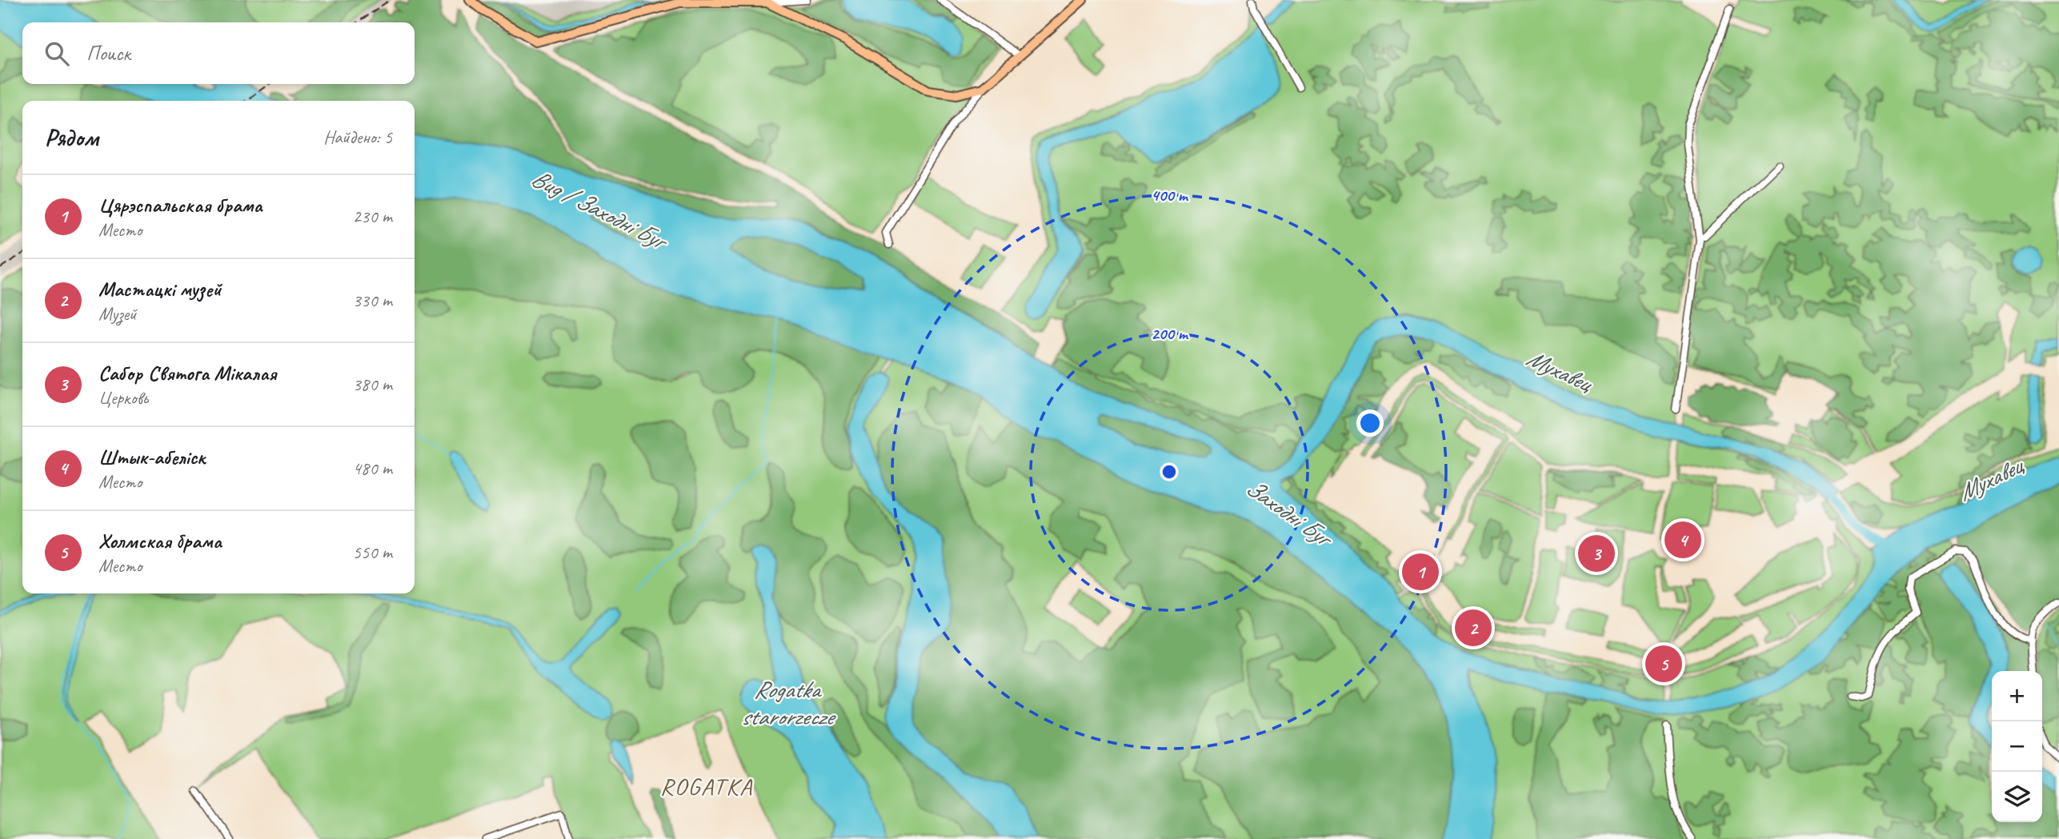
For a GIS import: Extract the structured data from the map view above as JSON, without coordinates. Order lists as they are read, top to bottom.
{
  "districts": ["ROGATKA"],
  "water": [
    "Bug / Заходні Буг",
    "Мухавец",
    "Заходні Буг",
    "Rogatka starorzecze"
  ],
  "page": {
    "search": "Поиск",
    "heading": ["Рядом", "Найдено: 5"],
    "list": [
      {
        "mark": "1",
        "name": "Цярэспальская брама",
        "note": "Место",
        "value": "230 m"
      },
      {
        "mark": "2",
        "name": "Мастацкі музей",
        "note": "Музей",
        "value": "330 m"
      },
      {
        "mark": "3",
        "name": "Сабор Святога Мікалая",
        "note": "Церковь",
        "value": "380 m"
      },
      {
        "mark": "4",
        "name": "Штык-абеліск",
        "note": "Место",
        "value": "480 m"
      },
      {
        "mark": "5",
        "name": "Холмская брама",
        "note": "Место",
        "value": "550 m"
      }
    ],
    "pins": [
      "4",
      "3",
      "1",
      "2",
      "5"
    ],
    "map_buttons": ["+", "−"]
  },
  "rings": ["400 m", "200 m"]
}
